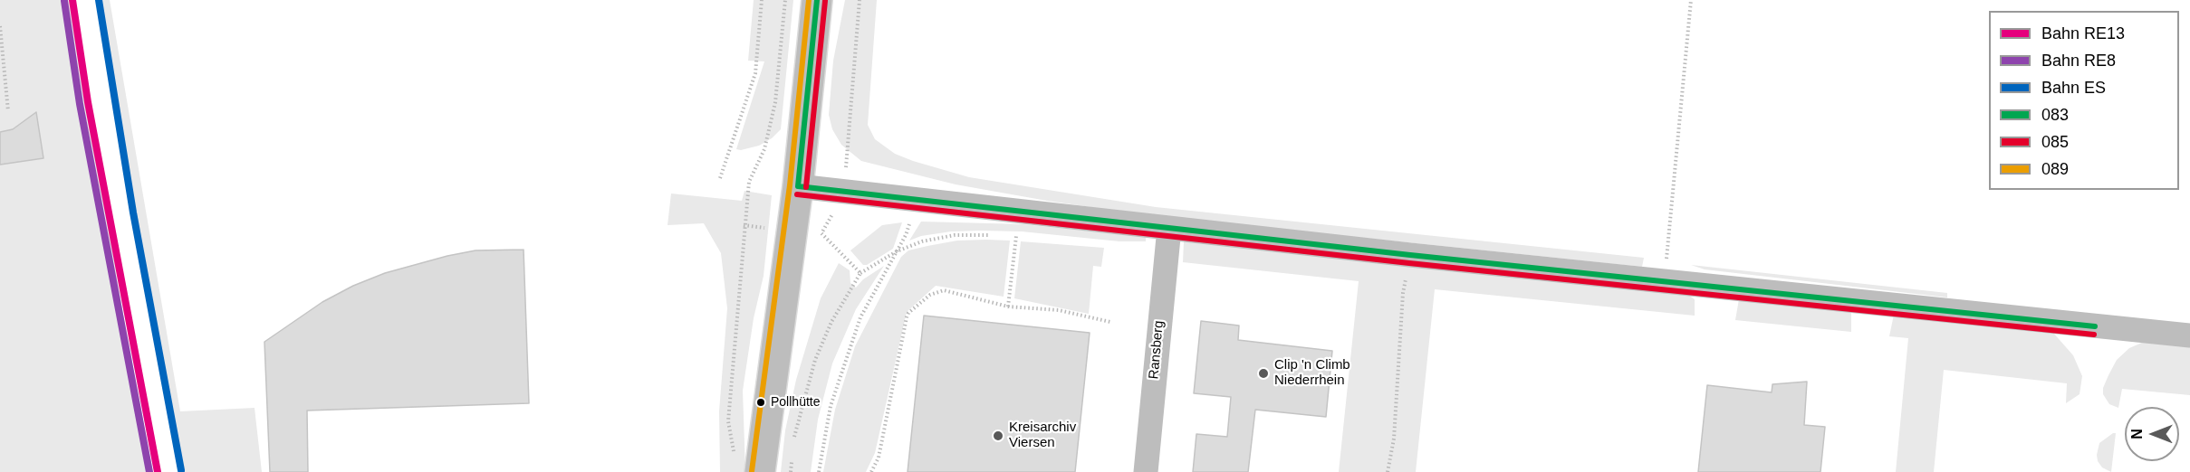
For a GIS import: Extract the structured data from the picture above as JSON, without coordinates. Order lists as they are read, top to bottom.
{
  "streets": {
    "street": ["Ransberg"]
  },
  "places": ["Clip 'n Climb Niederrhein", "Pollhütte", "Kreisarchiv Viersen"],
  "lines": [
    "rail line RE13",
    "rail line ES",
    "transit line 083",
    "transit line 089",
    "rail line RE8",
    "transit line 085"
  ],
  "legend": [
    "Bahn RE13",
    "Bahn RE8",
    "Bahn ES",
    "083",
    "085",
    "089"
  ],
  "north": "left"
}
